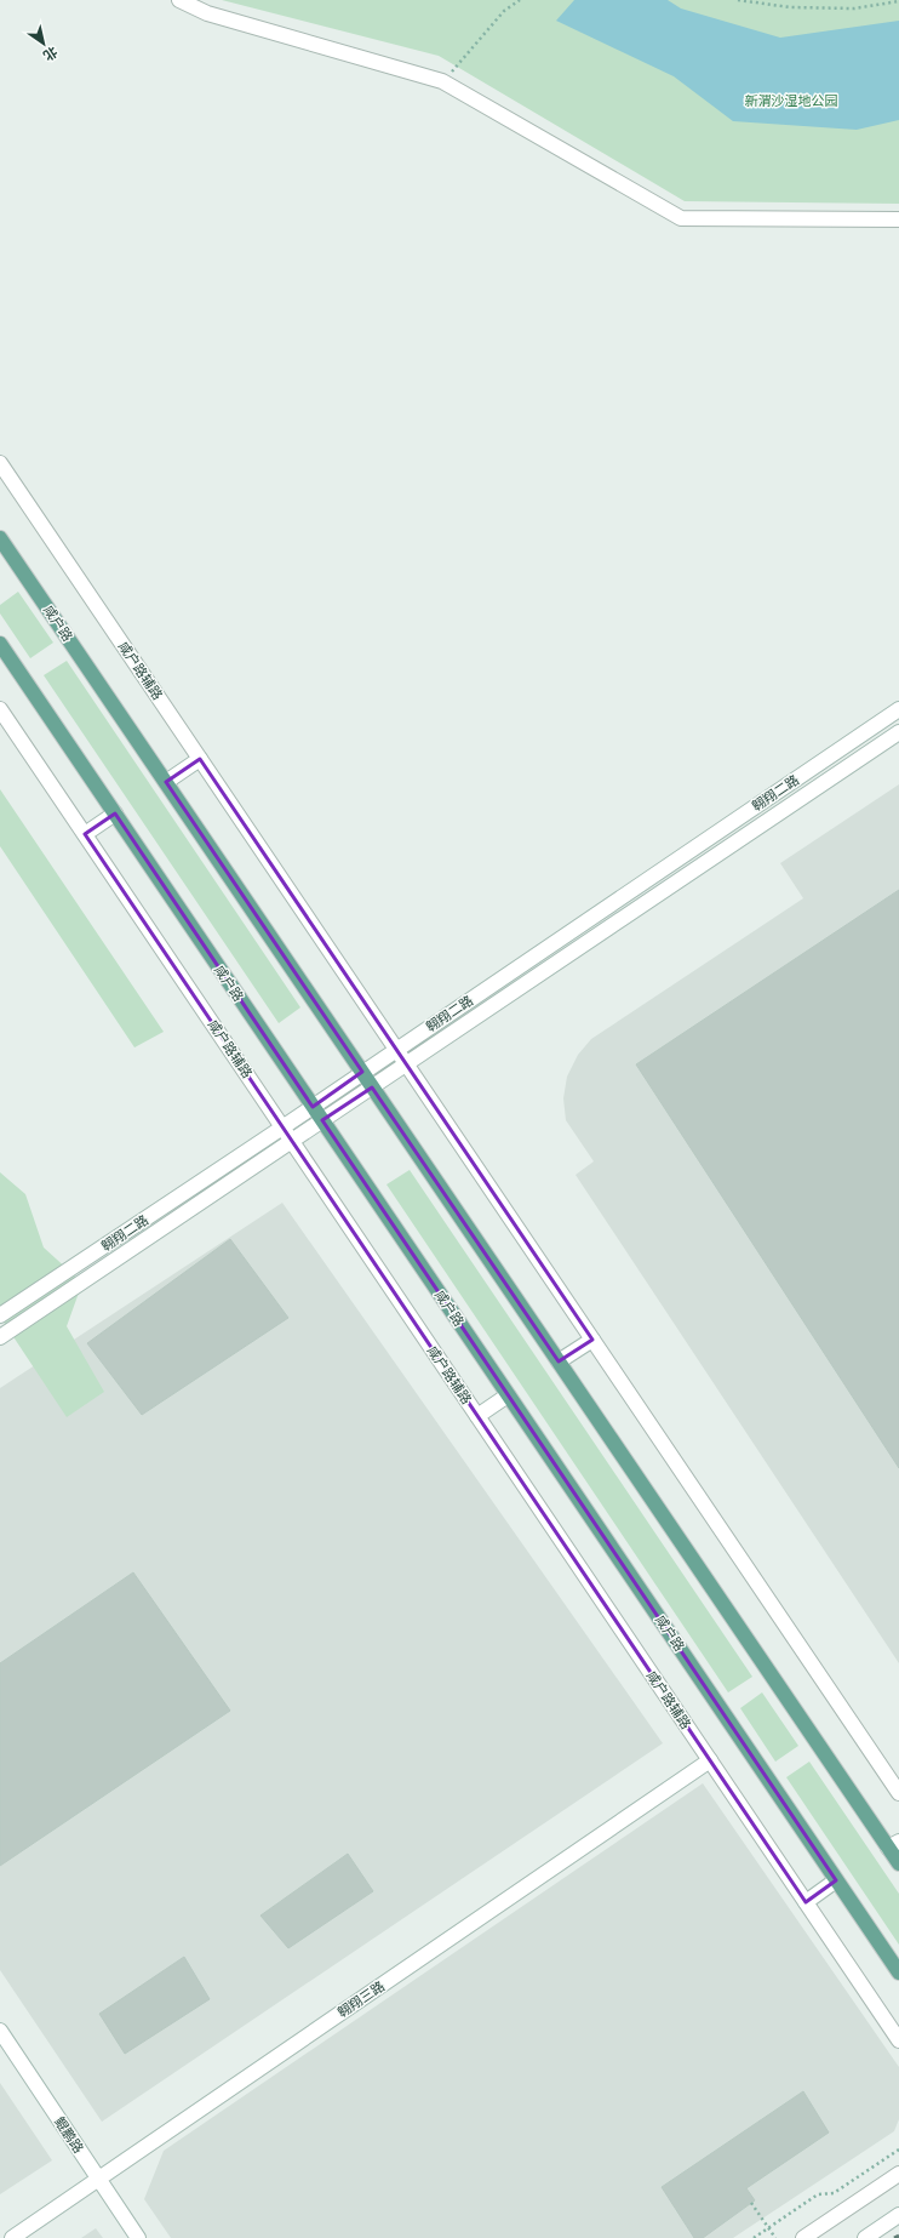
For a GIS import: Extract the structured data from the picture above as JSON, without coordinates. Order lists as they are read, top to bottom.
{
  "streets": {
    "main road": ["咸户路"],
    "street": [
      "咸户路辅路",
      "翱翔二路",
      "翱翔三路",
      "鲲鹏路"
    ]
  },
  "crossings": [
    ["咸户路", "翱翔二路"],
    ["咸户路辅路", "翱翔二路"],
    ["咸户路辅路", "翱翔三路"],
    ["翱翔三路", "鲲鹏路"]
  ],
  "parks": ["新渭沙湿地公园"],
  "north": "bottom right"
}
